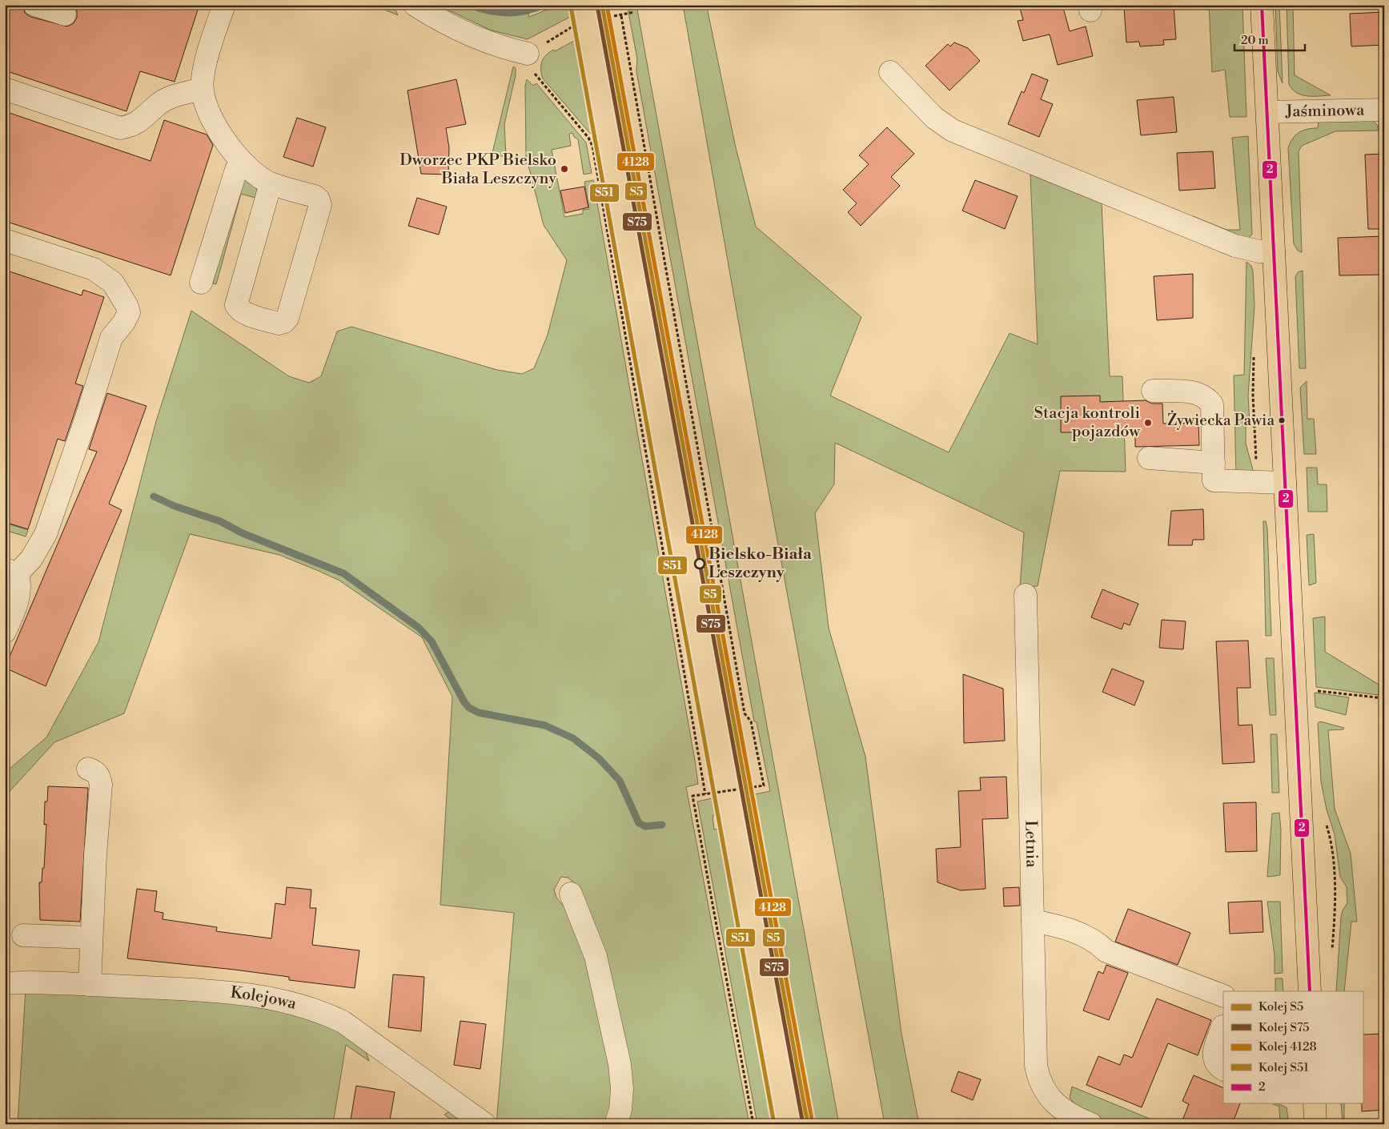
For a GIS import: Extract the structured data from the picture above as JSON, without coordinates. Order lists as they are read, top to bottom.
{
  "streets": {
    "street": ["Jaśminowa", "Letnia", "Kolejowa"]
  },
  "places": [
    "Dworzec PKP Bielsko Biała Leszczyny",
    "Żywiecka Pawia",
    "Stacja kontroli pojazdów",
    "Bielsko-Biała Leszczyny"
  ],
  "lines": [
    "rail line S5",
    "rail line 4128",
    "transit line 2",
    "rail line S75",
    "rail line S51"
  ],
  "legend": [
    "Kolej S5",
    "Kolej S75",
    "Kolej 4128",
    "Kolej S51",
    "2"
  ],
  "scale_bar": "20 m"
}
